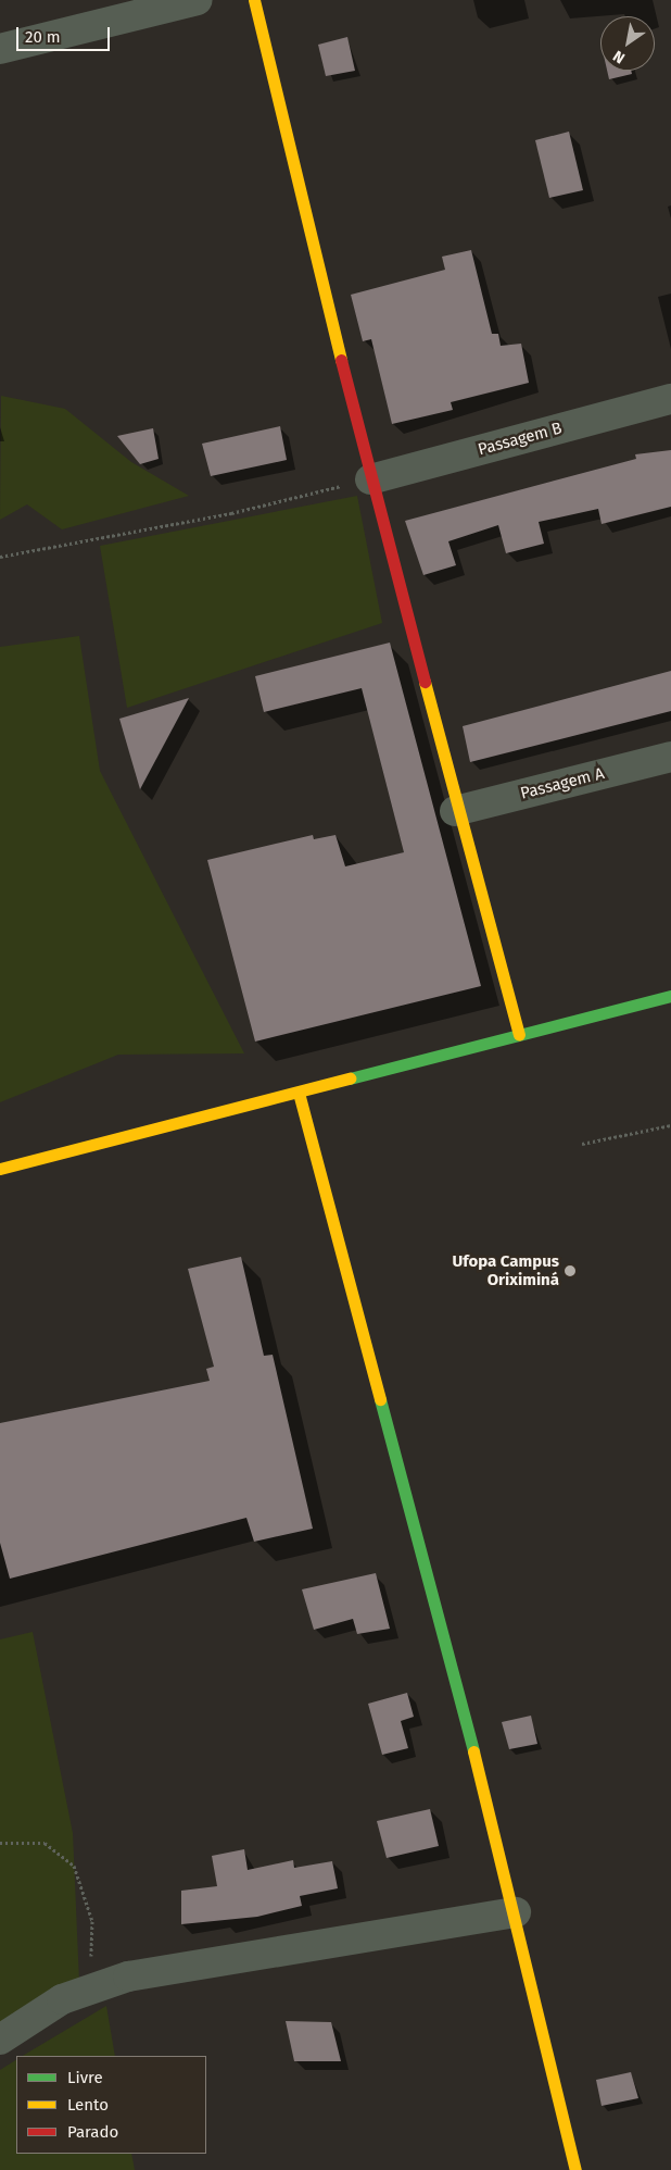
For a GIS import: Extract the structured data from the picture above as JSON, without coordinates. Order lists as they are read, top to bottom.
{
  "streets": {
    "street": ["Passagem B", "Passagem A"]
  },
  "places": ["Ufopa Campus Oriximiná"],
  "legend": ["Livre", "Lento", "Parado"],
  "scale_bar": "20 m",
  "north": "bottom left"
}
